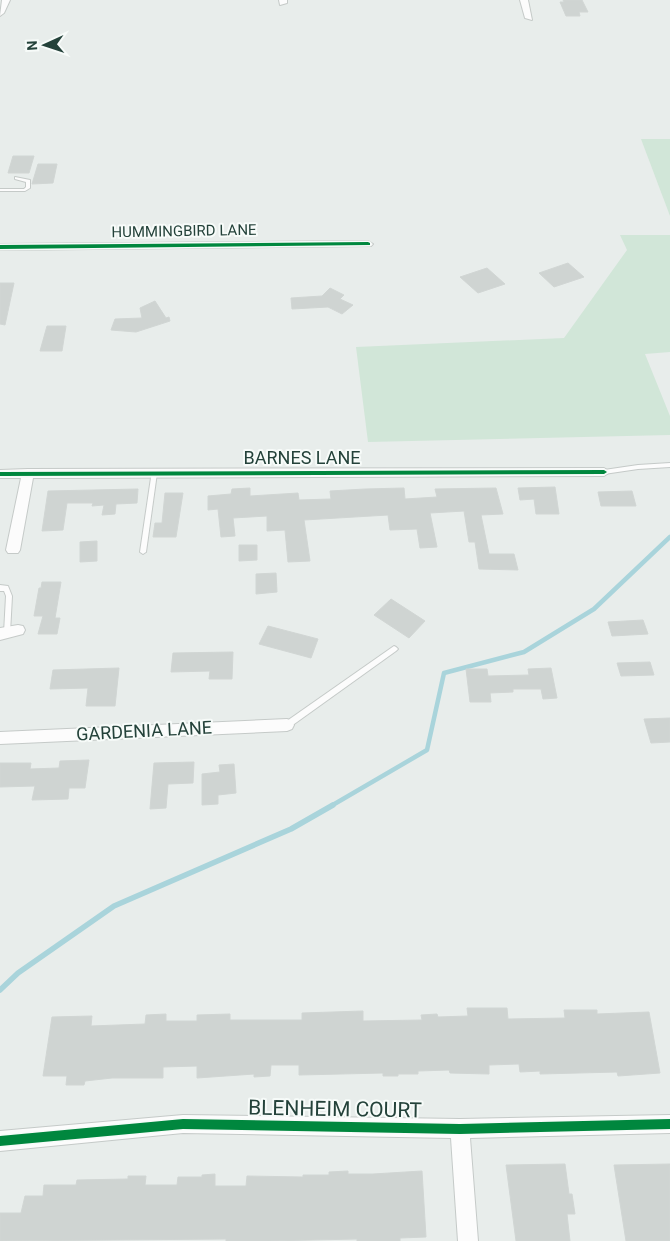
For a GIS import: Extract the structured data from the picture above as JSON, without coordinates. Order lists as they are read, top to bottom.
{
  "streets": {
    "street": [
      "HUMMINGBIRD LANE",
      "BARNES LANE",
      "GARDENIA LANE",
      "BLENHEIM COURT"
    ]
  },
  "north": "left"
}
